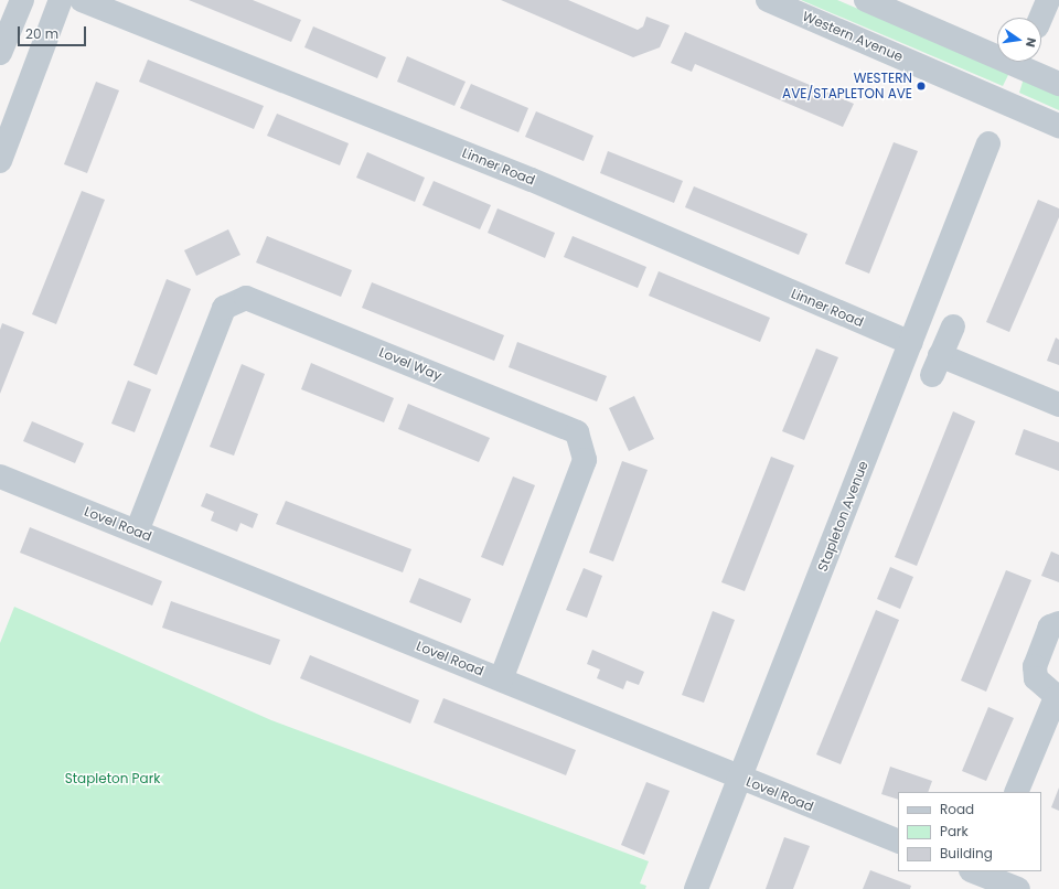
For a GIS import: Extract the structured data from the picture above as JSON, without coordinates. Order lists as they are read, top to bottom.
{
  "streets": {
    "street": [
      "Western Avenue",
      "Linner Road",
      "Lovel Way",
      "Stapleton Avenue",
      "Lovel Road"
    ]
  },
  "crossings": [
    ["Linner Road", "Stapleton Avenue"],
    ["Lovel Way", "Lovel Road"],
    ["Stapleton Avenue", "Lovel Road"]
  ],
  "parks": ["Stapleton Park"],
  "places": ["WESTERN AVE/STAPLETON AVE"],
  "legend": ["Road", "Park", "Building"],
  "scale_bar": "20 m",
  "north": "right"
}
